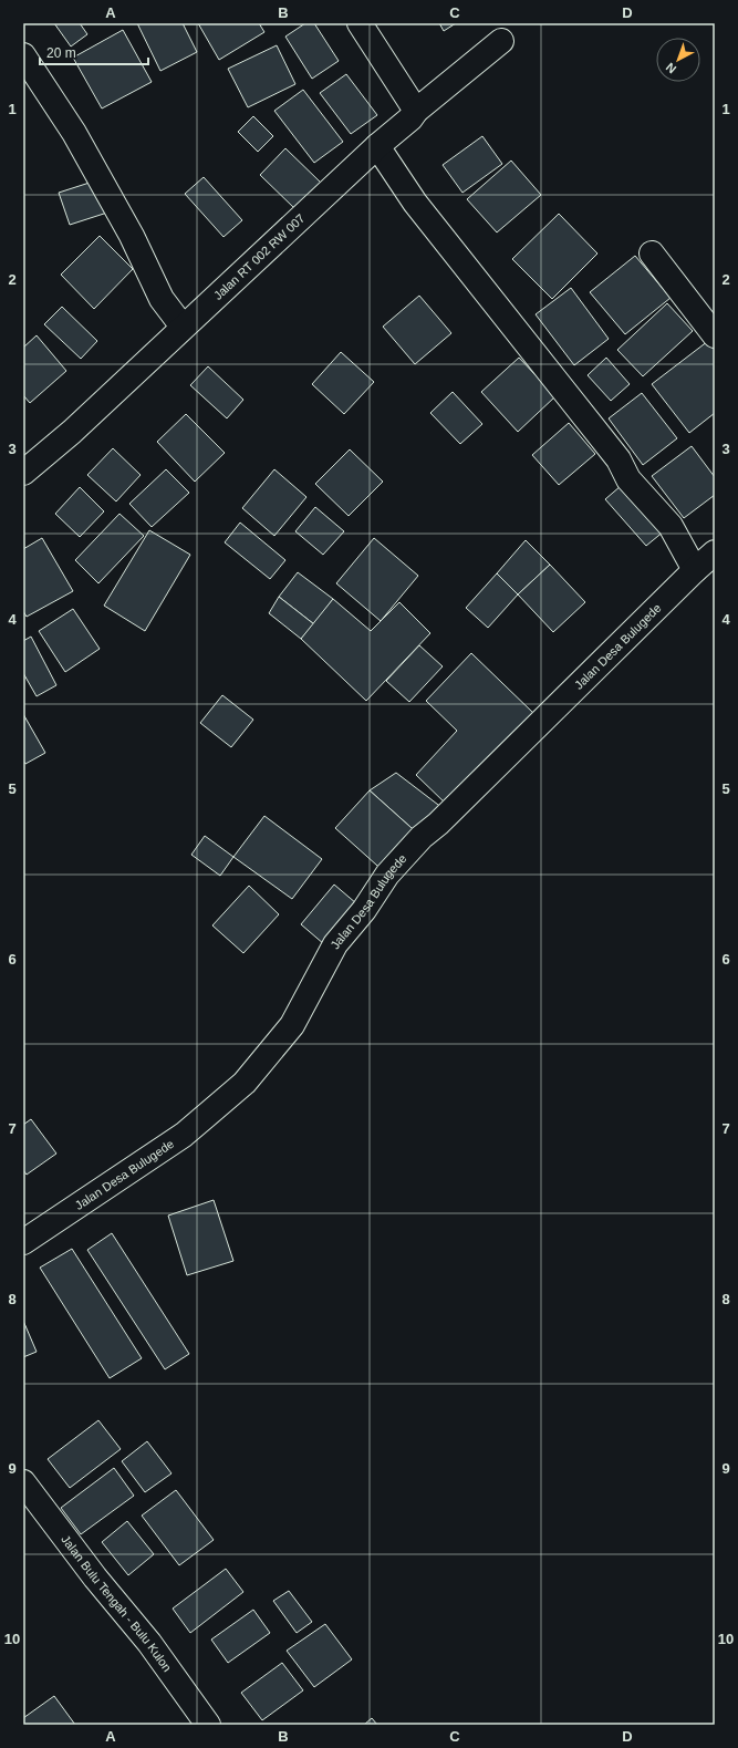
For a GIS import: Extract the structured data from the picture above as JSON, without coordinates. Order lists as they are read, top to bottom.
{
  "streets": {
    "street": ["Jalan RT 002 RW 007", "Jalan Desa Bulugede", "Jalan Bulu Tengah - Bulu Kulon"]
  },
  "scale_bar": "20 m",
  "north": "bottom left",
  "grid": {
    "columns": [
      "A",
      "B",
      "C",
      "D"
    ],
    "rows": [
      "1",
      "2",
      "3",
      "4",
      "5",
      "6",
      "7",
      "8",
      "9",
      "10"
    ]
  }
}
